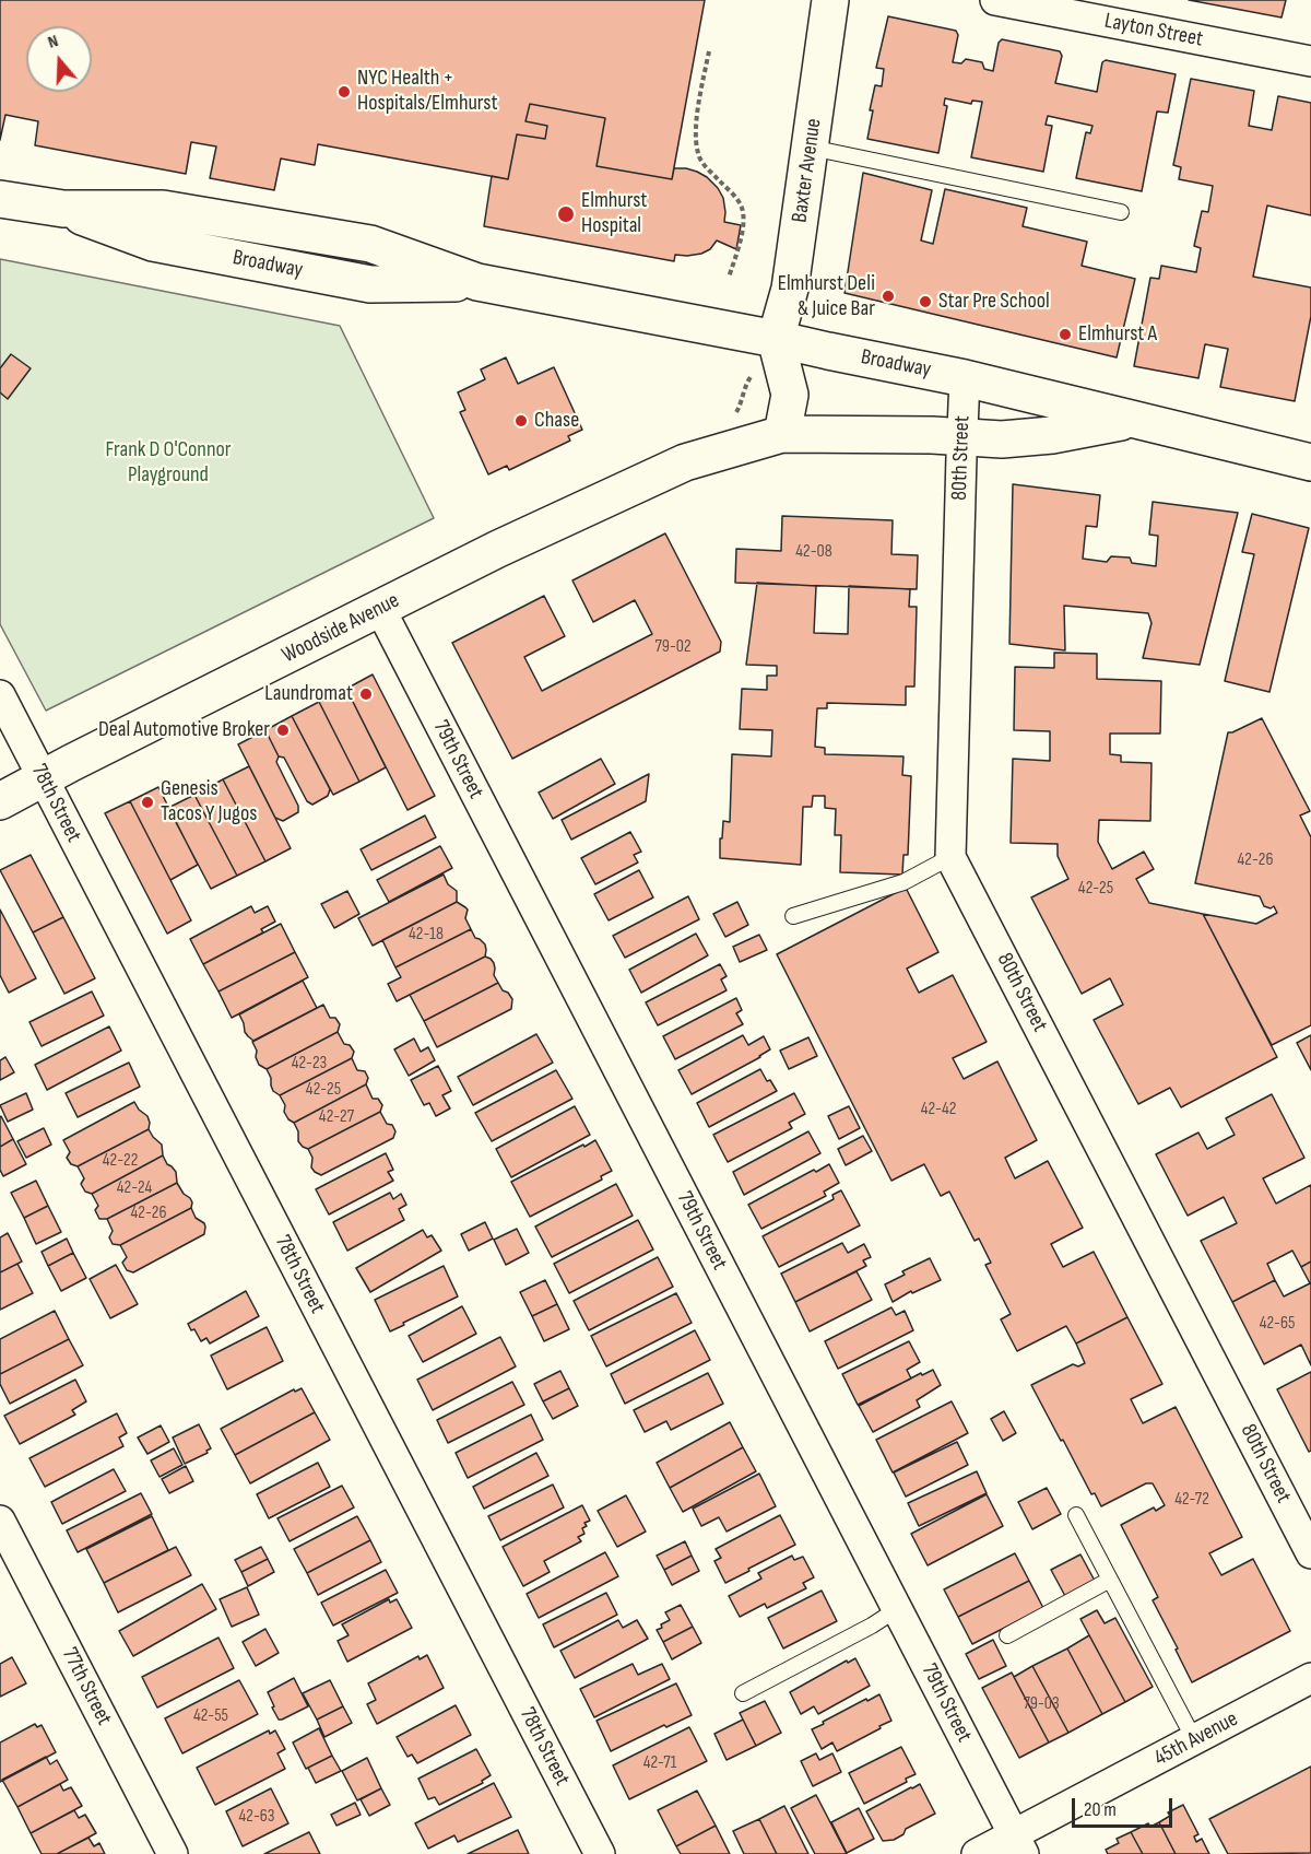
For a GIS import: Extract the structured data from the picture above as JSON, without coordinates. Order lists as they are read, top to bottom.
{
  "streets": {
    "street": [
      "Layton Street",
      "Baxter Avenue",
      "Broadway",
      "80th Street",
      "Woodside Avenue",
      "79th Street",
      "78th Street",
      "77th Street",
      "45th Avenue"
    ]
  },
  "crossings": [
    ["Baxter Avenue", "Broadway"],
    ["Broadway", "80th Street"],
    ["Broadway", "Woodside Avenue"],
    ["80th Street", "Woodside Avenue"],
    ["Woodside Avenue", "79th Street"],
    ["Woodside Avenue", "78th Street"],
    ["79th Street", "45th Avenue"]
  ],
  "parks": ["Frank D O'Connor Playground"],
  "places": [
    "NYC Health + Hospitals/Elmhurst",
    "Elmhurst Hospital",
    "Elmhurst Deli & Juice Bar",
    "Star Pre School",
    "Elmhurst A",
    "Chase",
    "Laundromat",
    "Deal Automotive Broker",
    "Genesis Tacos Y Jugos"
  ],
  "house_numbers": [
    "42-08",
    "79-02",
    "42-26",
    "42-25",
    "42-18",
    "42-23",
    "42-25",
    "42-42",
    "42-27",
    "42-22",
    "42-24",
    "42-26",
    "42-65",
    "42-72",
    "79-03",
    "42-55",
    "42-71",
    "42-63"
  ],
  "scale_bar": "20 m",
  "north": "top"
}
